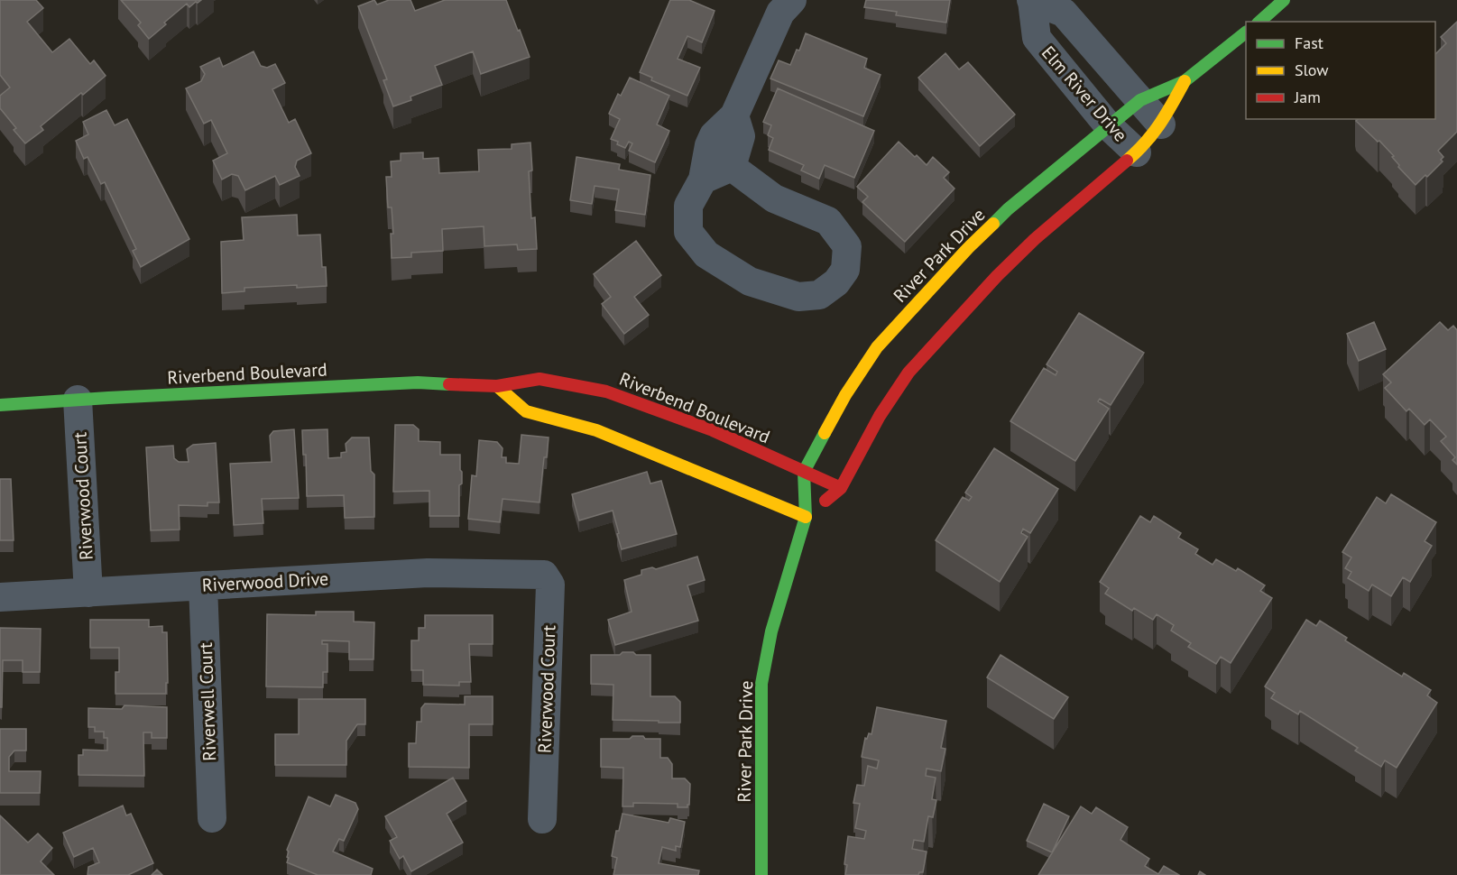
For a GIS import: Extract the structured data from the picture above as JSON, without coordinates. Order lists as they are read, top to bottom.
{
  "streets": {
    "street": [
      "Elm River Drive",
      "River Park Drive",
      "Riverbend Boulevard",
      "Riverwood Court",
      "Riverwood Drive",
      "Riverwell Court"
    ]
  },
  "crossings": [
    ["Elm River Drive", "River Park Drive"],
    ["River Park Drive", "Riverbend Boulevard"],
    ["Riverbend Boulevard", "Riverwood Court"],
    ["Riverwood Court", "Riverwood Drive"],
    ["Riverwood Drive", "Riverwell Court"]
  ],
  "legend": ["Fast", "Slow", "Jam"]
}
